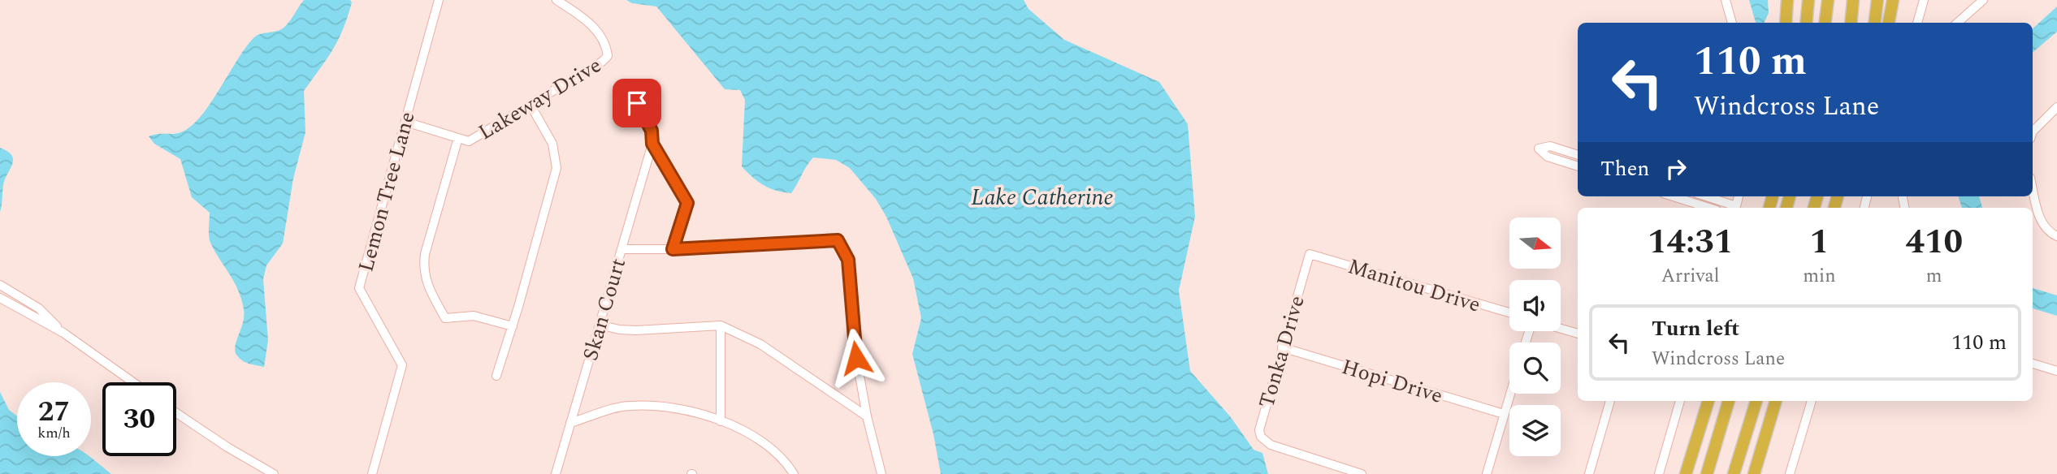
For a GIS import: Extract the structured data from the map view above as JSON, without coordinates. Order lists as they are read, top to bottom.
{
  "streets": {
    "street": [
      "Lakeway Drive",
      "Lemon Tree Lane",
      "Manitou Drive",
      "Skan Court",
      "Tonka Drive",
      "Hopi Drive"
    ]
  },
  "crossings": [
    ["Lakeway Drive", "Lemon Tree Lane"],
    ["Manitou Drive", "Tonka Drive"],
    ["Tonka Drive", "Hopi Drive"]
  ],
  "water": ["Lake Catherine"],
  "north": "right",
  "page": {
    "turn": ["110 m", "Windcross Lane"],
    "then": "Then",
    "eta": [
      "14:31",
      "Arrival",
      "1",
      "min",
      "410",
      "m"
    ],
    "list": [
      {
        "name": "Turn left",
        "note": "Windcross Lane",
        "value": "110 m"
      }
    ],
    "speed": "27 km/h",
    "limit": "30"
  }
}
